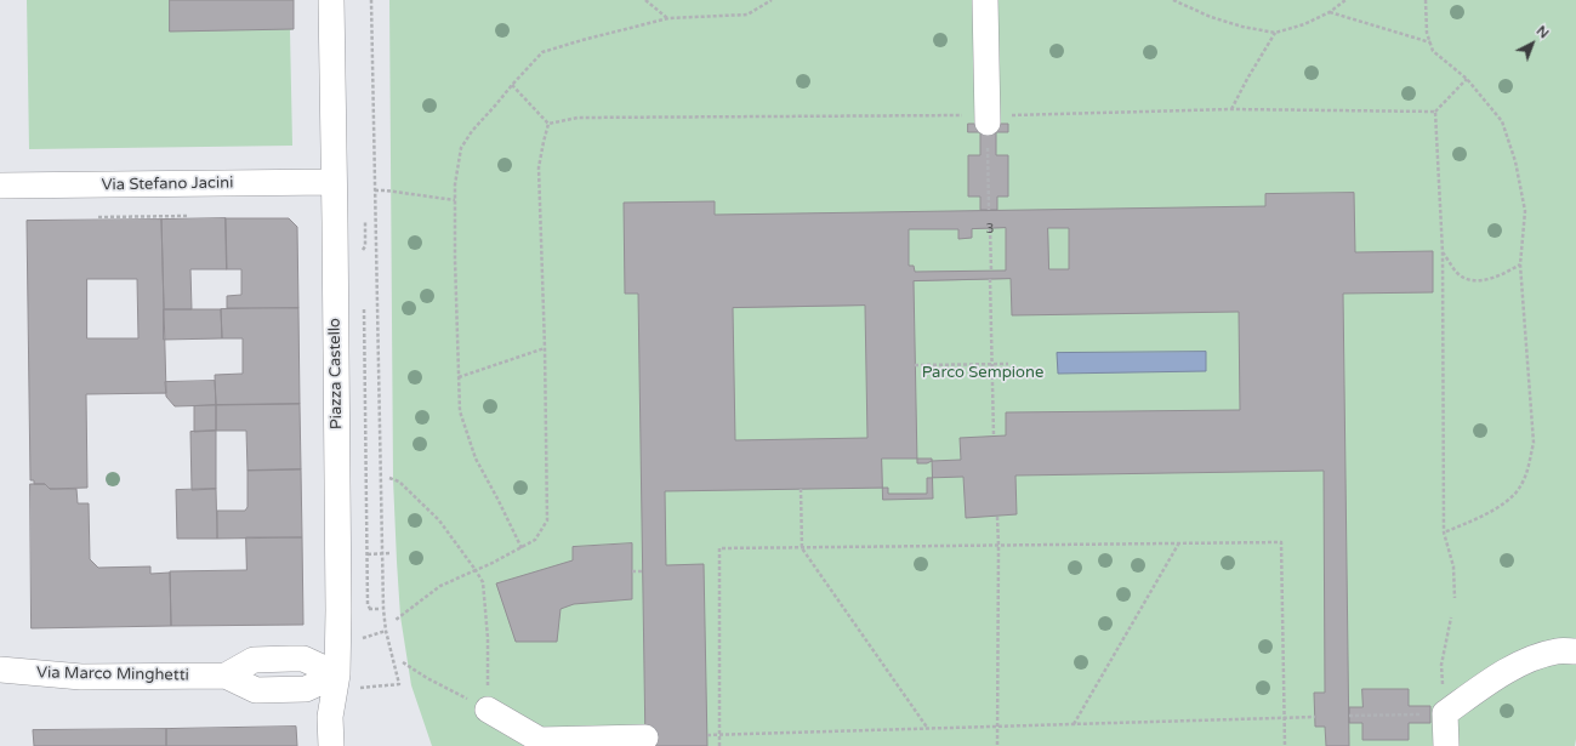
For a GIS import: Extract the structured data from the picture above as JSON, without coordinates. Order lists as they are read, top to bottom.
{
  "streets": {
    "street": ["Via Stefano Jacini", "Piazza Castello", "Via Marco Minghetti"]
  },
  "crossings": [
    ["Via Stefano Jacini", "Piazza Castello"],
    ["Piazza Castello", "Via Marco Minghetti"]
  ],
  "parks": ["Parco Sempione"],
  "house_numbers": ["3"],
  "north": "top right"
}
